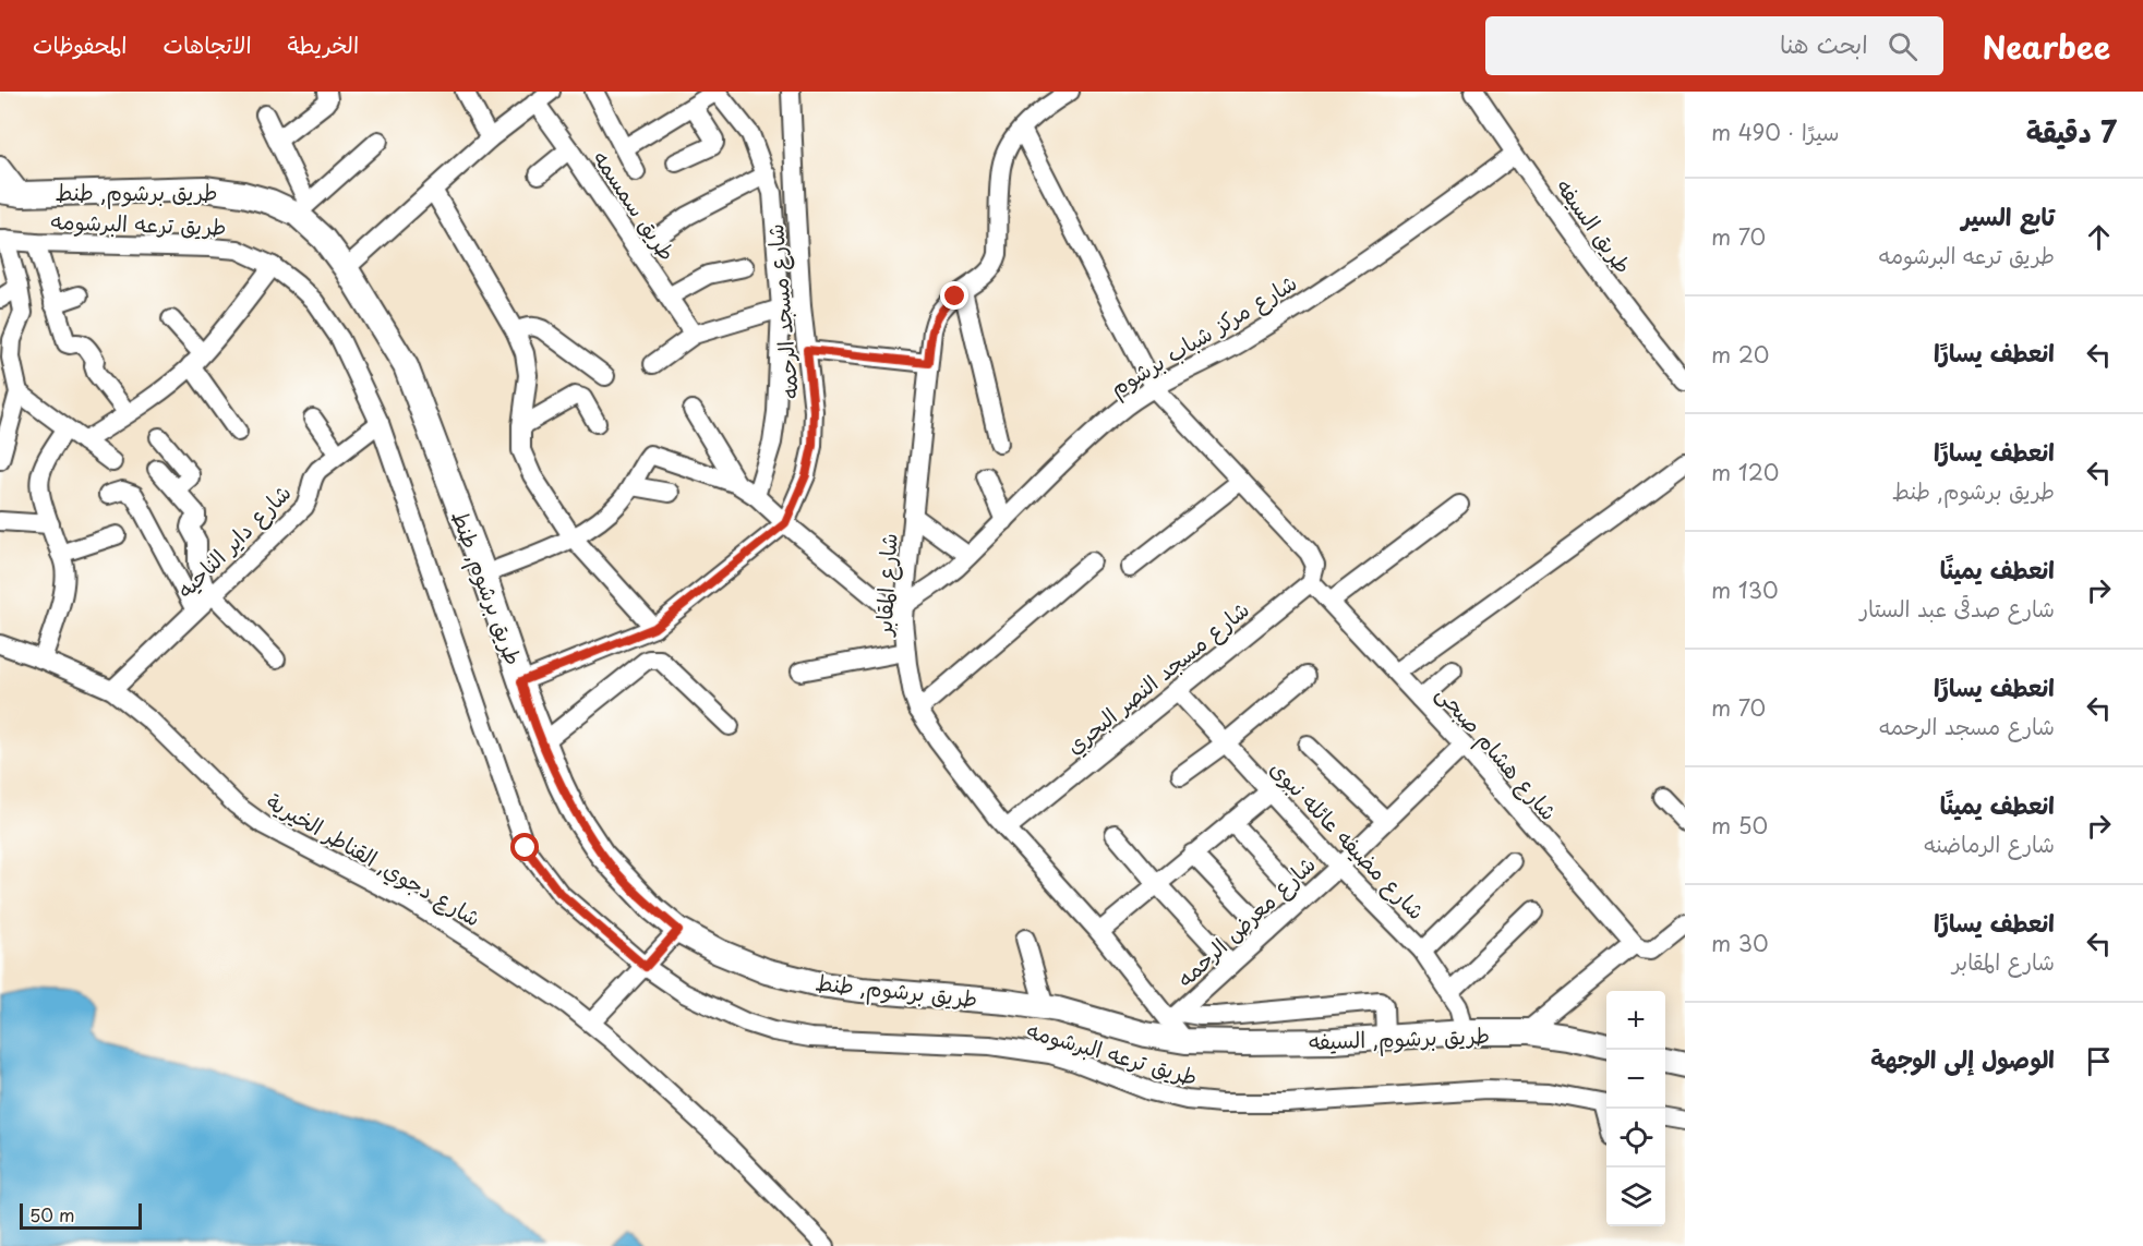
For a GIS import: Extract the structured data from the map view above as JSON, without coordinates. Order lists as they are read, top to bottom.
{
  "streets": {
    "main road": ["طريق برشوم, طنط", "طريق برشوم, السيفه"],
    "street": [
      "طريق سمسمه",
      "طريق ترعه البرشومه",
      "طريق السيفه",
      "شارع مسجد الرحمه",
      "شارع مركز شباب برشوم",
      "شارع داير الناحيه",
      "شارع المقابر",
      "شارع مسجد النصر البحري",
      "شارع هشام صبحى",
      "شارع مضيفه عائله نبوى",
      "شارع دجوي, القناطر الخيرية",
      "شارع معرض الرحمه"
    ]
  },
  "crossings": [
    ["طريق برشوم, طنط", "شارع المقابر"],
    ["طريق برشوم, طنط", "طريق برشوم, السيفه"],
    ["طريق ترعه البرشومه", "شارع داير الناحيه"],
    ["طريق السيفه", "شارع مركز شباب برشوم"],
    ["شارع مركز شباب برشوم", "شارع المقابر"],
    ["شارع داير الناحيه", "شارع دجوي, القناطر الخيرية"],
    ["شارع المقابر", "شارع مسجد النصر البحري"],
    ["شارع المقابر", "شارع معرض الرحمه"],
    ["شارع المقابر", "طريق برشوم, السيفه"],
    ["شارع مسجد النصر البحري", "شارع هشام صبحى"],
    ["شارع مسجد النصر البحري", "شارع مضيفه عائله نبوى"],
    ["شارع هشام صبحى", "شارع معرض الرحمه"],
    ["شارع مضيفه عائله نبوى", "شارع معرض الرحمه"],
    ["شارع مضيفه عائله نبوى", "طريق برشوم, السيفه"]
  ],
  "scale_bar": "50 m",
  "page": {
    "header": "Nearbee",
    "search": "ابحث هنا",
    "nav": ["الخريطة", "الاتجاهات", "المحفوظات"],
    "heading": ["7 دقيقة", "سيرًا · 490 m"],
    "list": [
      ["تابع السير", "طريق ترعه البرشومه", "70 m"],
      ["انعطف يسارًا", "20 m"],
      ["انعطف يسارًا", "طريق برشوم, طنط", "120 m"],
      ["انعطف يمينًا", "شارع صدقى عبد الستار", "130 m"],
      ["انعطف يسارًا", "شارع مسجد الرحمه", "70 m"],
      ["انعطف يمينًا", "شارع الرماضنه", "50 m"],
      ["انعطف يسارًا", "شارع المقابر", "30 m"],
      "الوصول إلى الوجهة"
    ],
    "map_buttons": ["+", "−"],
    "scale": "50 m"
  }
}
